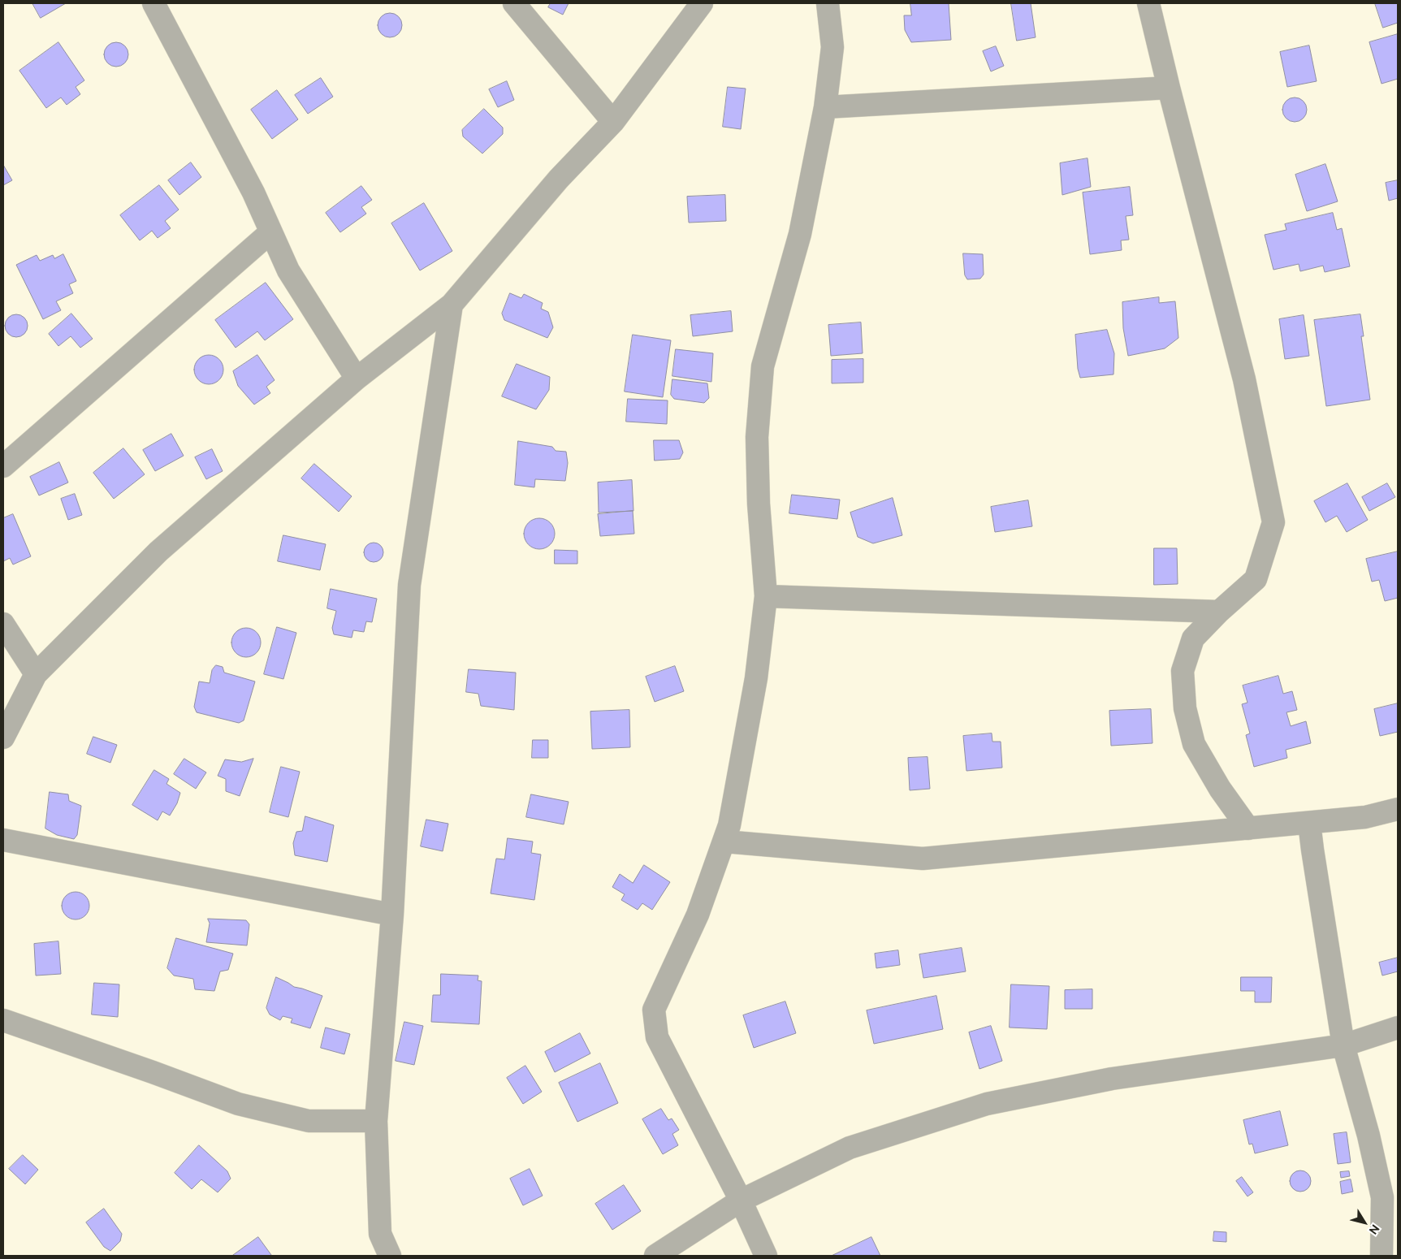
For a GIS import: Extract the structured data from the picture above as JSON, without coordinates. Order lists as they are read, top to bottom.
{
  "north": "bottom right"
}
